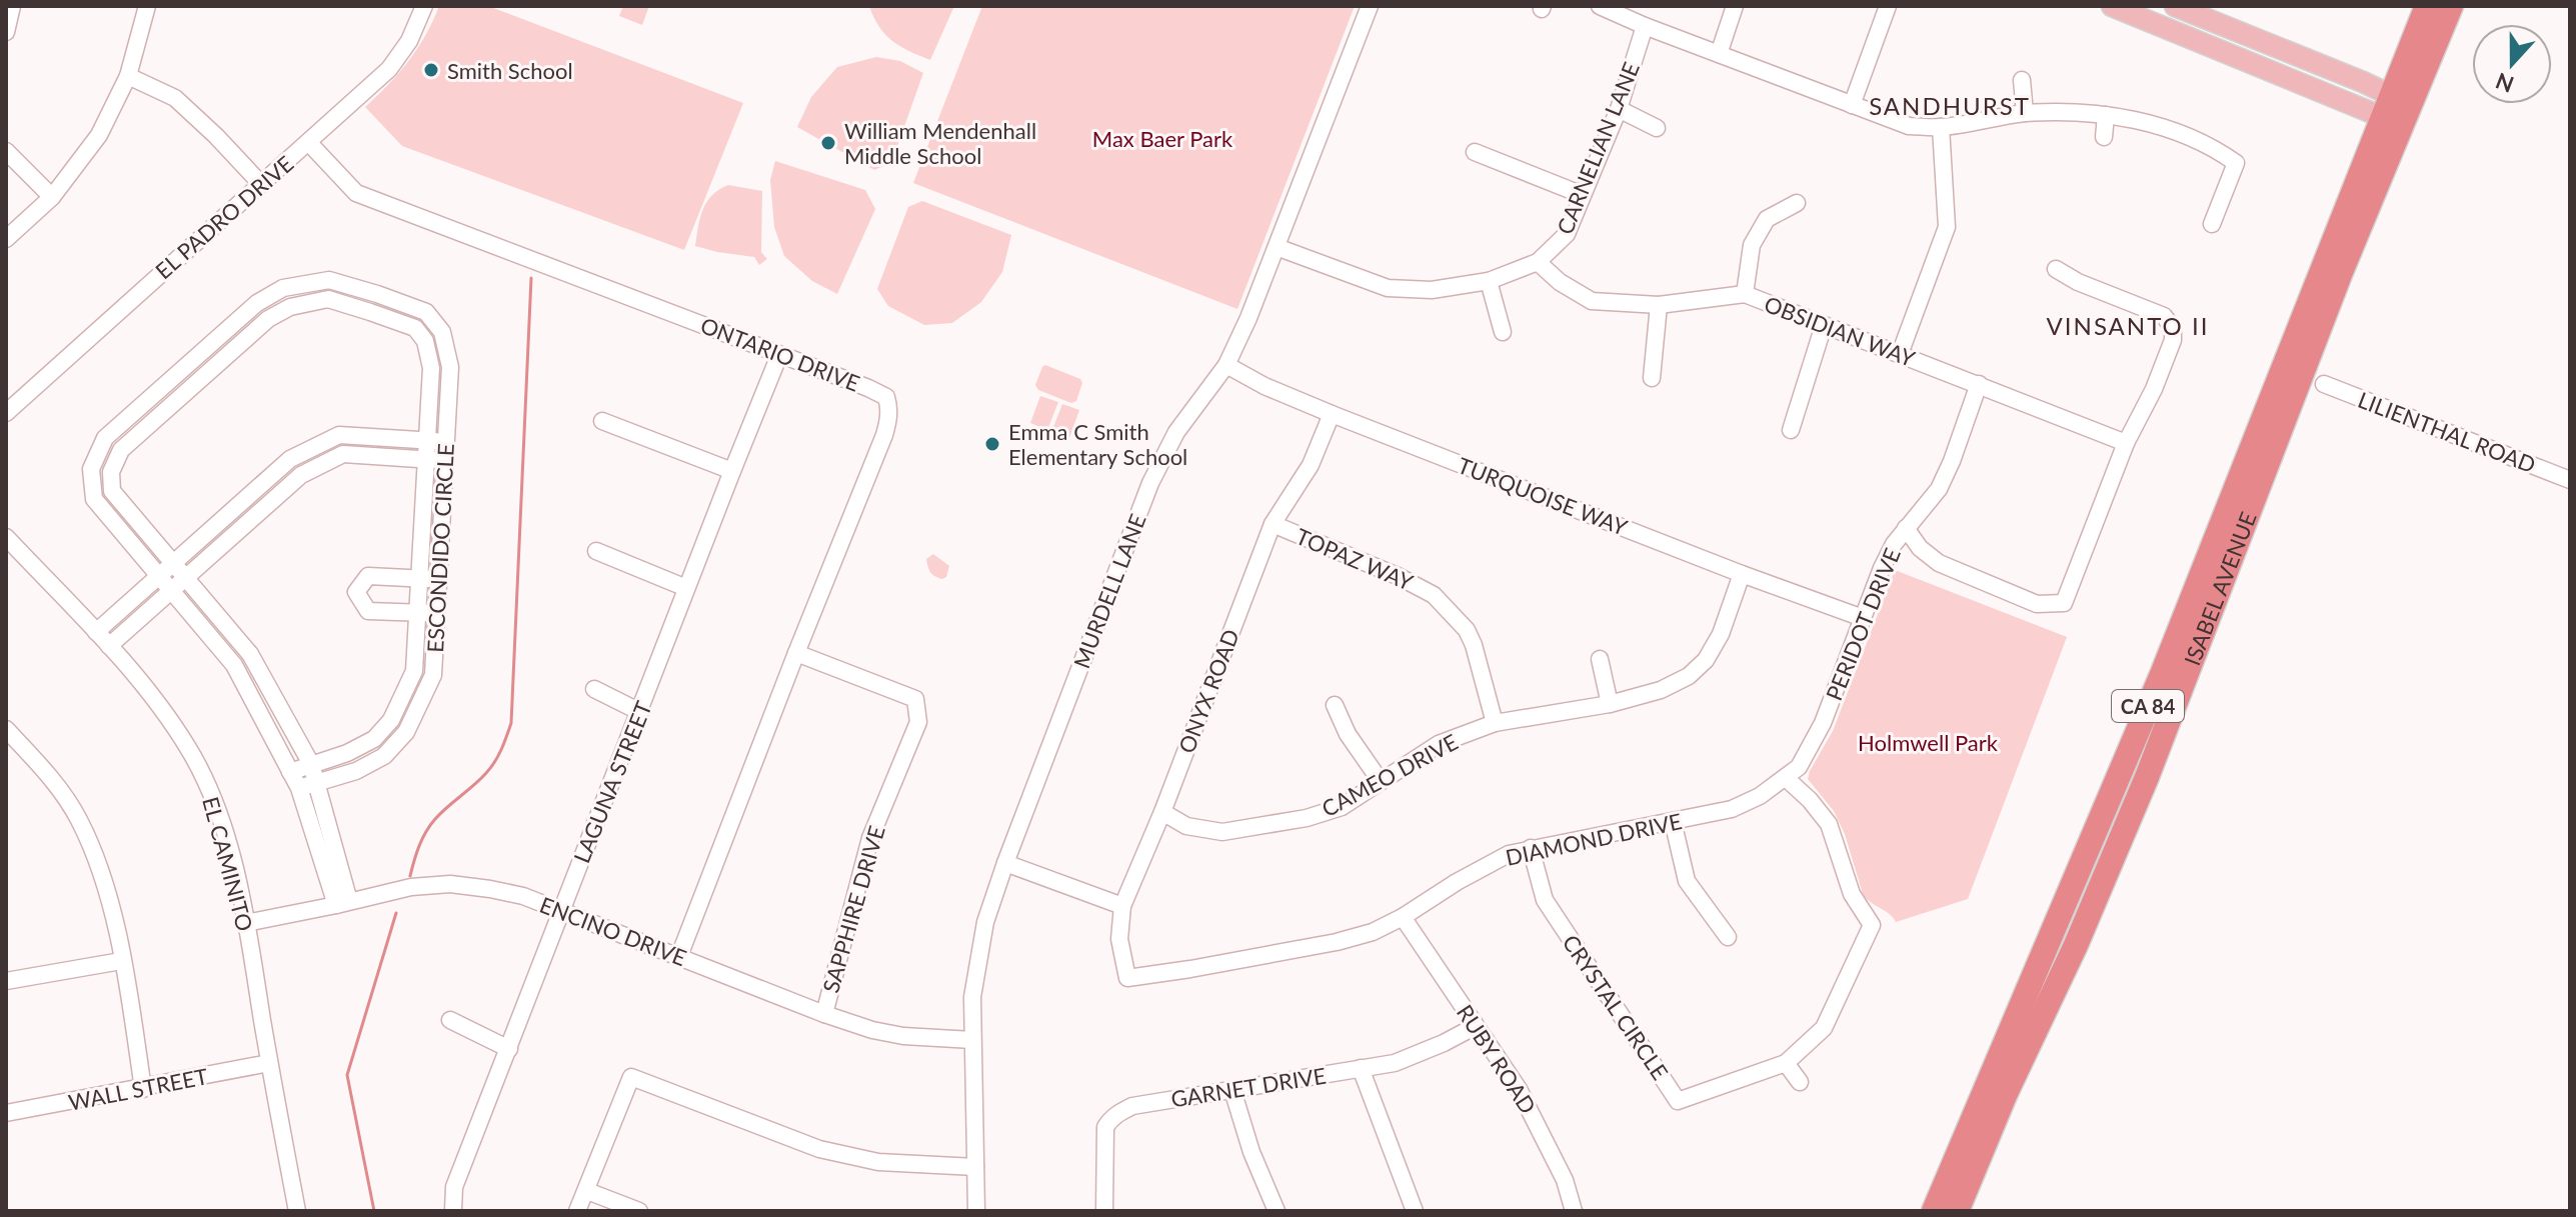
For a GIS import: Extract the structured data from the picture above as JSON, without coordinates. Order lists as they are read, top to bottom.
{
  "streets": {
    "highway": ["ISABEL AVENUE", "CA 84"],
    "street": [
      "CARNELIAN LANE",
      "EL PADRO DRIVE",
      "OBSIDIAN WAY",
      "ONTARIO DRIVE",
      "LILIENTHAL ROAD",
      "TURQUOISE WAY",
      "ESCONDIDO CIRCLE",
      "TOPAZ WAY",
      "MURDELL LANE",
      "PERIDOT DRIVE",
      "ONYX ROAD",
      "CAMEO DRIVE",
      "LAGUNA STREET",
      "DIAMOND DRIVE",
      "EL CAMINITO",
      "SAPPHIRE DRIVE",
      "ENCINO DRIVE",
      "CRYSTAL CIRCLE",
      "RUBY ROAD",
      "GARNET DRIVE",
      "WALL STREET"
    ]
  },
  "crossings": [
    ["CARNELIAN LANE", "OBSIDIAN WAY"],
    ["EL PADRO DRIVE", "ONTARIO DRIVE"],
    ["OBSIDIAN WAY", "PERIDOT DRIVE"],
    ["ONTARIO DRIVE", "LAGUNA STREET"],
    ["ONTARIO DRIVE", "SAPPHIRE DRIVE"],
    ["ONTARIO DRIVE", "ENCINO DRIVE"],
    ["TURQUOISE WAY", "MURDELL LANE"],
    ["TURQUOISE WAY", "PERIDOT DRIVE"],
    ["TURQUOISE WAY", "ONYX ROAD"],
    ["TURQUOISE WAY", "CAMEO DRIVE"],
    ["ESCONDIDO CIRCLE", "ENCINO DRIVE"],
    ["TOPAZ WAY", "ONYX ROAD"],
    ["TOPAZ WAY", "CAMEO DRIVE"],
    ["MURDELL LANE", "ENCINO DRIVE"],
    ["PERIDOT DRIVE", "DIAMOND DRIVE"],
    ["PERIDOT DRIVE", "CRYSTAL CIRCLE"],
    ["ONYX ROAD", "CAMEO DRIVE"],
    ["ONYX ROAD", "DIAMOND DRIVE"],
    ["LAGUNA STREET", "ENCINO DRIVE"],
    ["DIAMOND DRIVE", "CRYSTAL CIRCLE"],
    ["DIAMOND DRIVE", "RUBY ROAD"],
    ["EL CAMINITO", "ENCINO DRIVE"],
    ["EL CAMINITO", "WALL STREET"],
    ["SAPPHIRE DRIVE", "ENCINO DRIVE"],
    ["RUBY ROAD", "GARNET DRIVE"]
  ],
  "districts": ["SANDHURST", "VINSANTO II"],
  "parks": ["Max Baer Park", "Holmwell Park"],
  "places": ["Smith School", "William Mendenhall Middle School", "Emma C Smith Elementary School"],
  "north": "bottom"
}
